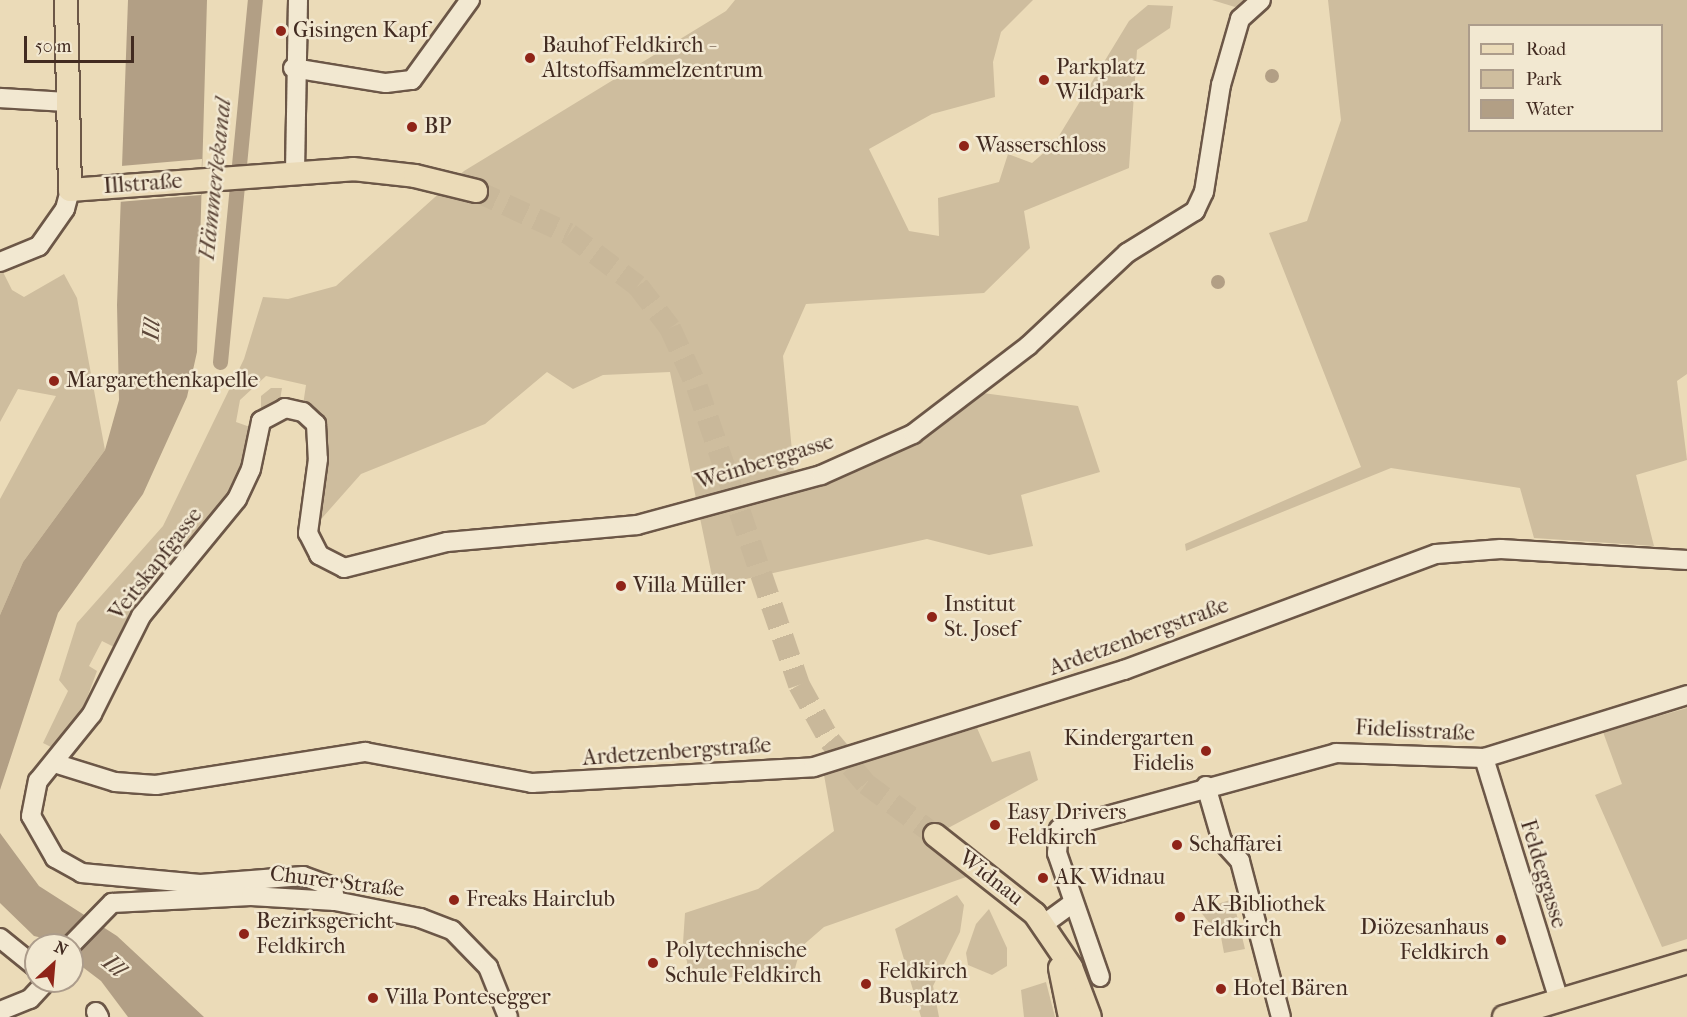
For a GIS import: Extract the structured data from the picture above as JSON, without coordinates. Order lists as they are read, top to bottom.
{
  "streets": {
    "main road": ["Illstraße", "Widnau"],
    "street": [
      "Weinberggasse",
      "Veitskapfgasse",
      "Ardetzenbergstraße",
      "Fidelisstraße",
      "Feldeggasse",
      "Churer Straße"
    ]
  },
  "crossings": [
    ["Weinberggasse", "Veitskapfgasse"],
    ["Veitskapfgasse", "Ardetzenbergstraße"],
    ["Fidelisstraße", "Feldeggasse"],
    ["Fidelisstraße", "Widnau"]
  ],
  "water": ["Hämmerlekanal", "Ill"],
  "places": [
    "Gisingen Kapf",
    "Bauhof Feldkirch - Altstoffsammelzentrum",
    "Parkplatz Wildpark",
    "BP",
    "Wasserschloss",
    "Margarethenkapelle",
    "Villa Müller",
    "Institut St. Josef",
    "Kindergarten Fidelis",
    "Easy Drivers Feldkirch",
    "Schaffarei",
    "AK Widnau",
    "Freaks Hairclub",
    "AK-Bibliothek Feldkirch",
    "Bezirksgericht Feldkirch",
    "Diözesanhaus Feldkirch",
    "Polytechnische Schule Feldkirch",
    "Feldkirch Busplatz",
    "Hotel Bären",
    "Villa Pontesegger"
  ],
  "legend": ["Road", "Park", "Water"],
  "scale_bar": "50 m",
  "north": "top right"
}
